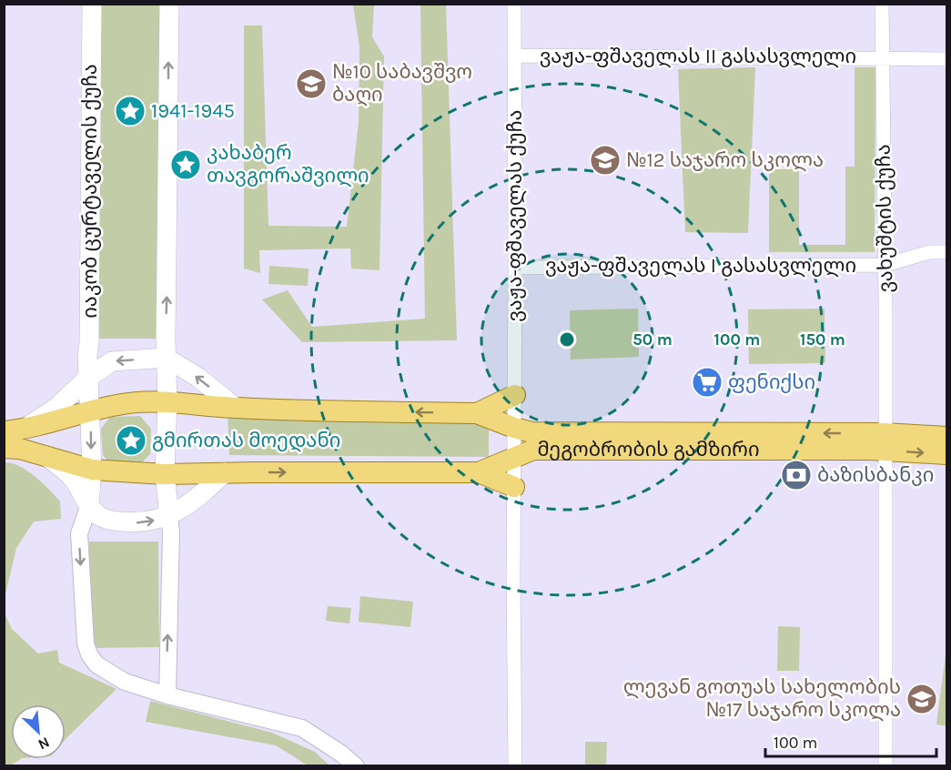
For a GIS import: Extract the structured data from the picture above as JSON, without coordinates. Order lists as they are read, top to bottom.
{
  "streets": {
    "main road": ["იაკობ ცურტაველის ქუჩა", "მეგობრობის გამზირი"],
    "street": [
      "ვაჟა-ფშაველას II გასასვლელი",
      "ვაჟა-ფშაველას ქუჩა",
      "ვახუშტის ქუჩა",
      "ვაჟა-ფშაველას I გასასვლელი"
    ]
  },
  "crossings": [
    ["ვაჟა-ფშაველას II გასასვლელი", "ვაჟა-ფშაველას ქუჩა"],
    ["ვაჟა-ფშაველას II გასასვლელი", "ვახუშტის ქუჩა"],
    ["ვაჟა-ფშაველას ქუჩა", "ვაჟა-ფშაველას I გასასვლელი"],
    ["ვაჟა-ფშაველას ქუჩა", "მეგობრობის გამზირი"],
    ["ვახუშტის ქუჩა", "ვაჟა-ფშაველას I გასასვლელი"],
    ["ვახუშტის ქუჩა", "მეგობრობის გამზირი"]
  ],
  "places": {
    "school or university": ["№10 საბავშვო ბაღი", "№12 საჯარო სკოლა", "ლევან გოთუას სახელობის №17 საჯარო სკოლა"],
    "place": ["1941-1945", "კახაბერ თავგორაშვილი", "გმირთას მოედანი"],
    "supermarket": ["ფენიქსი"],
    "bank": ["ბაზისბანკი"]
  },
  "scale_bar": "100 m",
  "north": "bottom right",
  "rings": ["50 m", "100 m", "150 m"]
}
